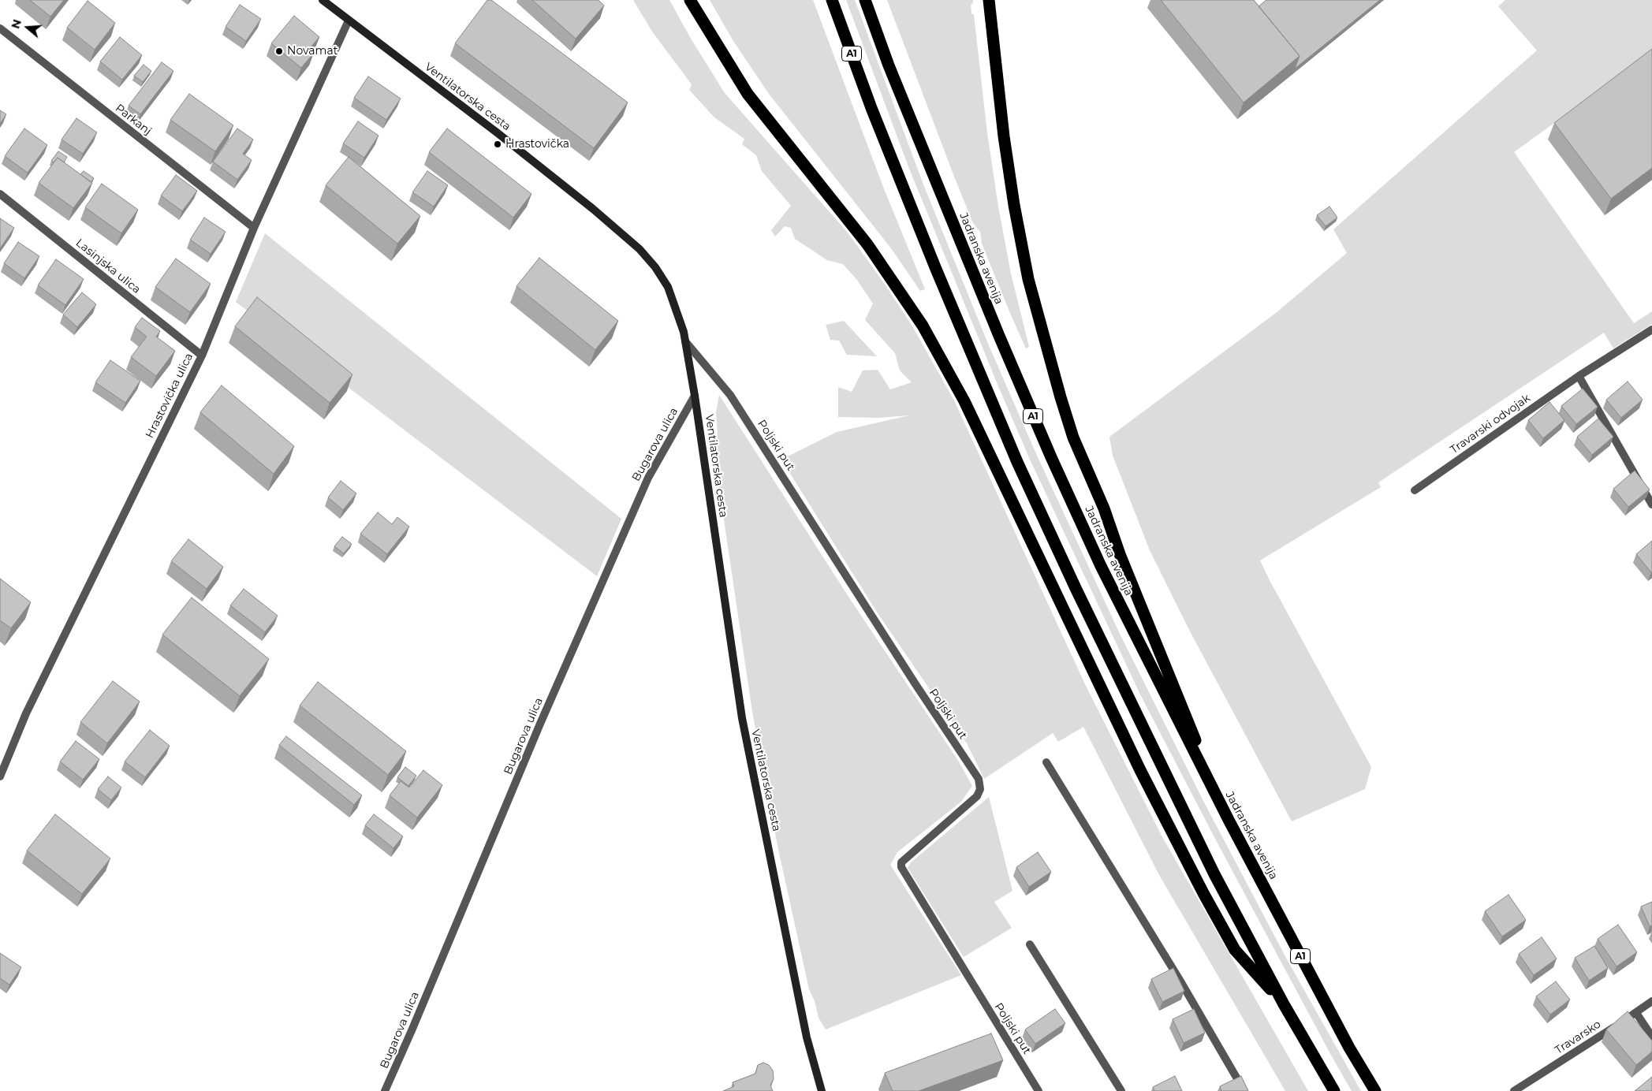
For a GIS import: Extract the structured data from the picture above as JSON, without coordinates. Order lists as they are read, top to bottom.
{
  "streets": {
    "highway": ["A1", "Jadranska avenija"],
    "main road": ["Ventilatorska cesta"],
    "street": [
      "Parkanj",
      "Lasinjska ulica",
      "Hrastovička ulica",
      "Travarski odvojak",
      "Bugarova ulica",
      "Poljski put",
      "Travarsko"
    ]
  },
  "crossings": [
    ["Ventilatorska cesta", "Hrastovička ulica"],
    ["Ventilatorska cesta", "Bugarova ulica"],
    ["Ventilatorska cesta", "Poljski put"],
    ["Parkanj", "Hrastovička ulica"],
    ["Lasinjska ulica", "Hrastovička ulica"]
  ],
  "places": ["Novamat", "Hrastovička"],
  "north": "left"
}
